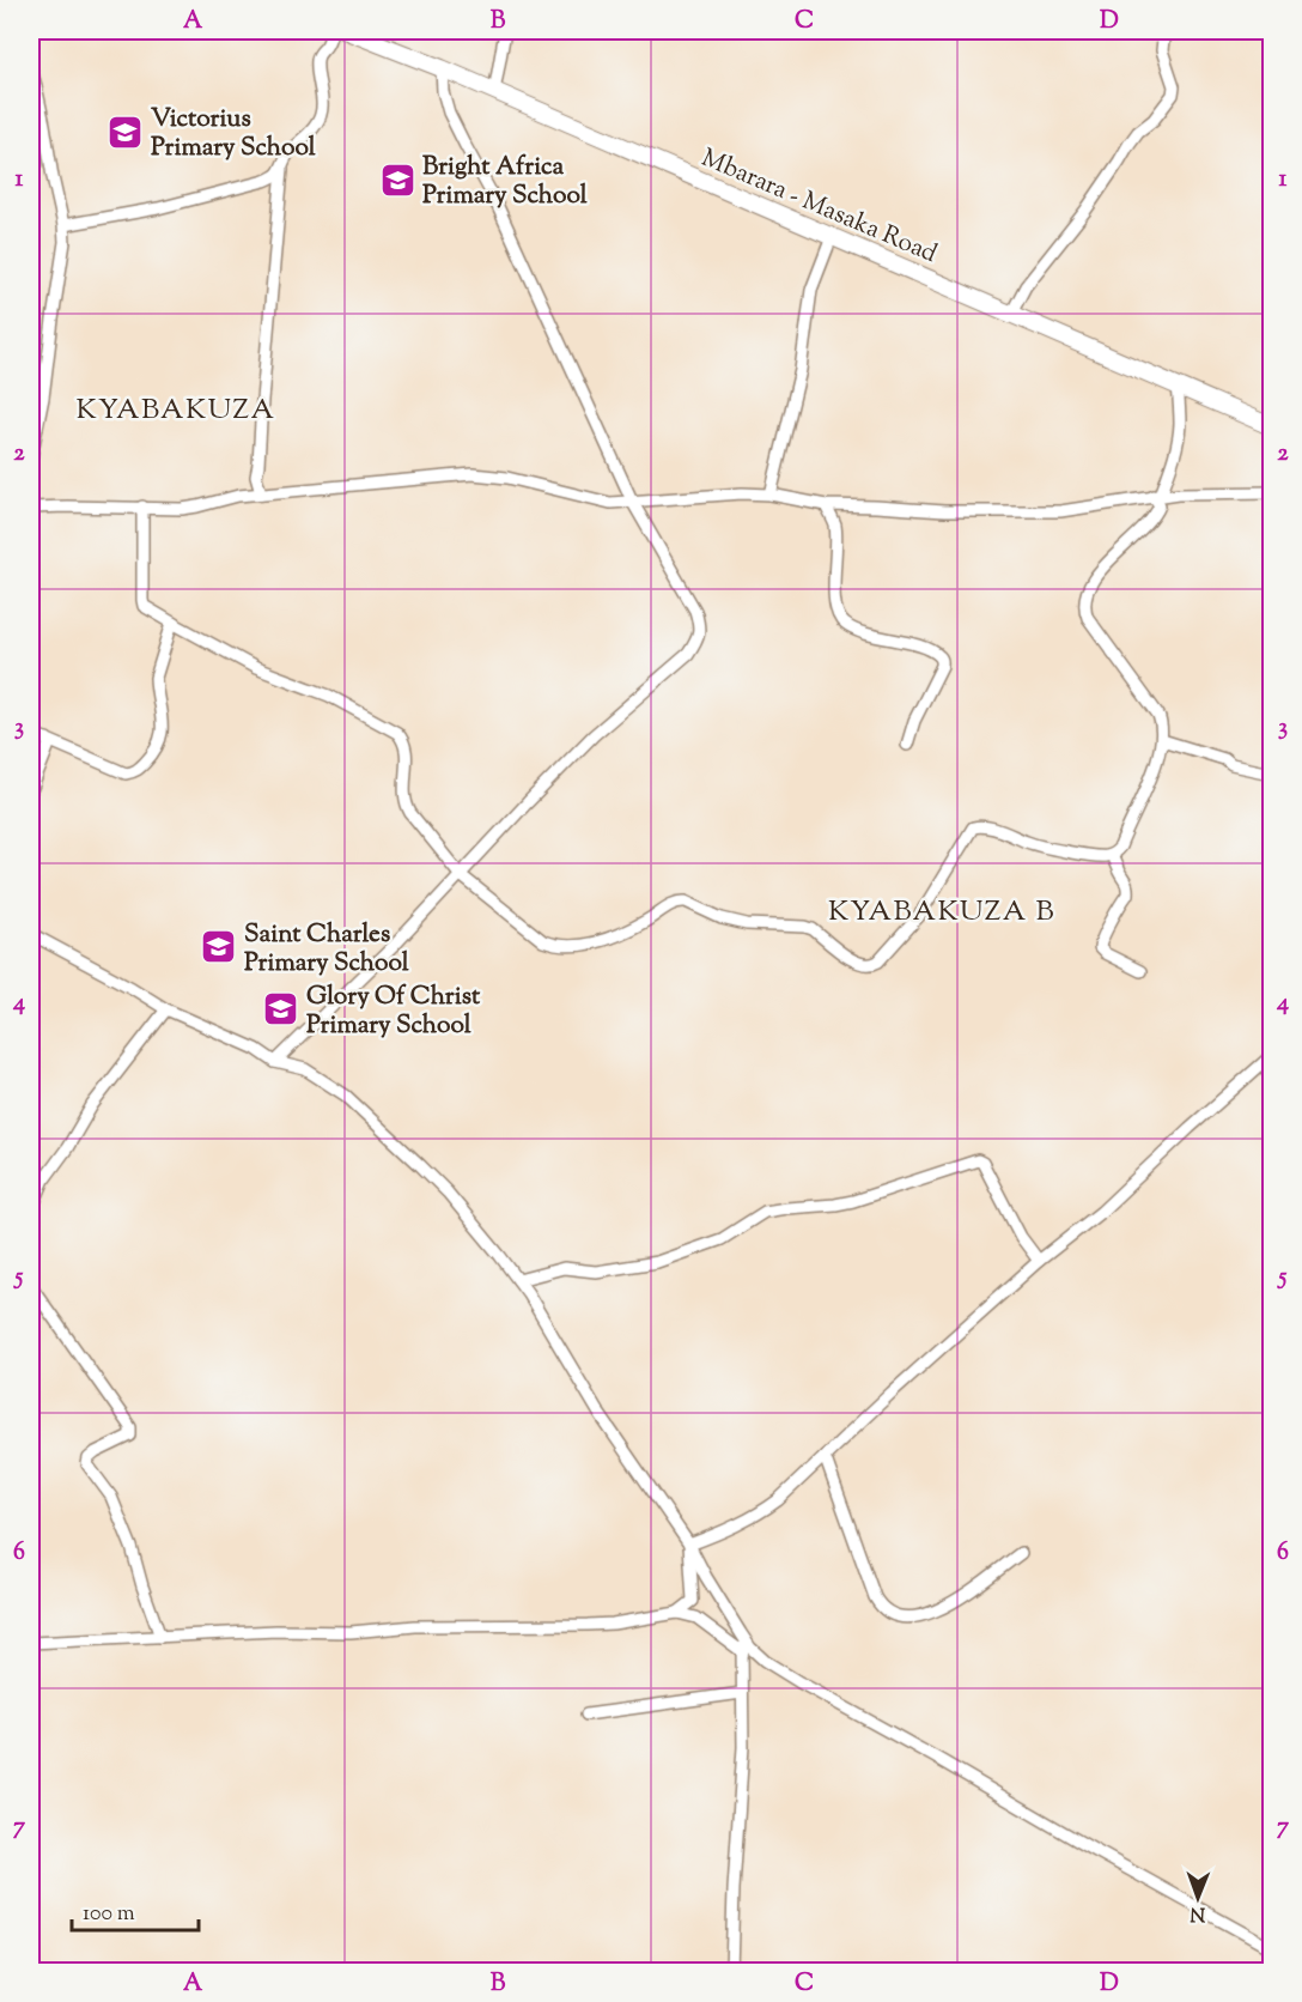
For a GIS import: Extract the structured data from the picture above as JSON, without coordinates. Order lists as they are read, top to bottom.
{
  "streets": {
    "highway": ["Mbarara - Masaka Road"]
  },
  "districts": ["KYABAKUZA", "KYABAKUZA B"],
  "places": {
    "school or university": [
      "Victorius Primary School",
      "Bright Africa Primary School",
      "Saint Charles Primary School",
      "Glory Of Christ Primary School"
    ]
  },
  "scale_bar": "100 m",
  "north": "bottom",
  "grid": {
    "columns": [
      "A",
      "B",
      "C",
      "D"
    ],
    "rows": [
      "1",
      "2",
      "3",
      "4",
      "5",
      "6",
      "7"
    ]
  }
}
